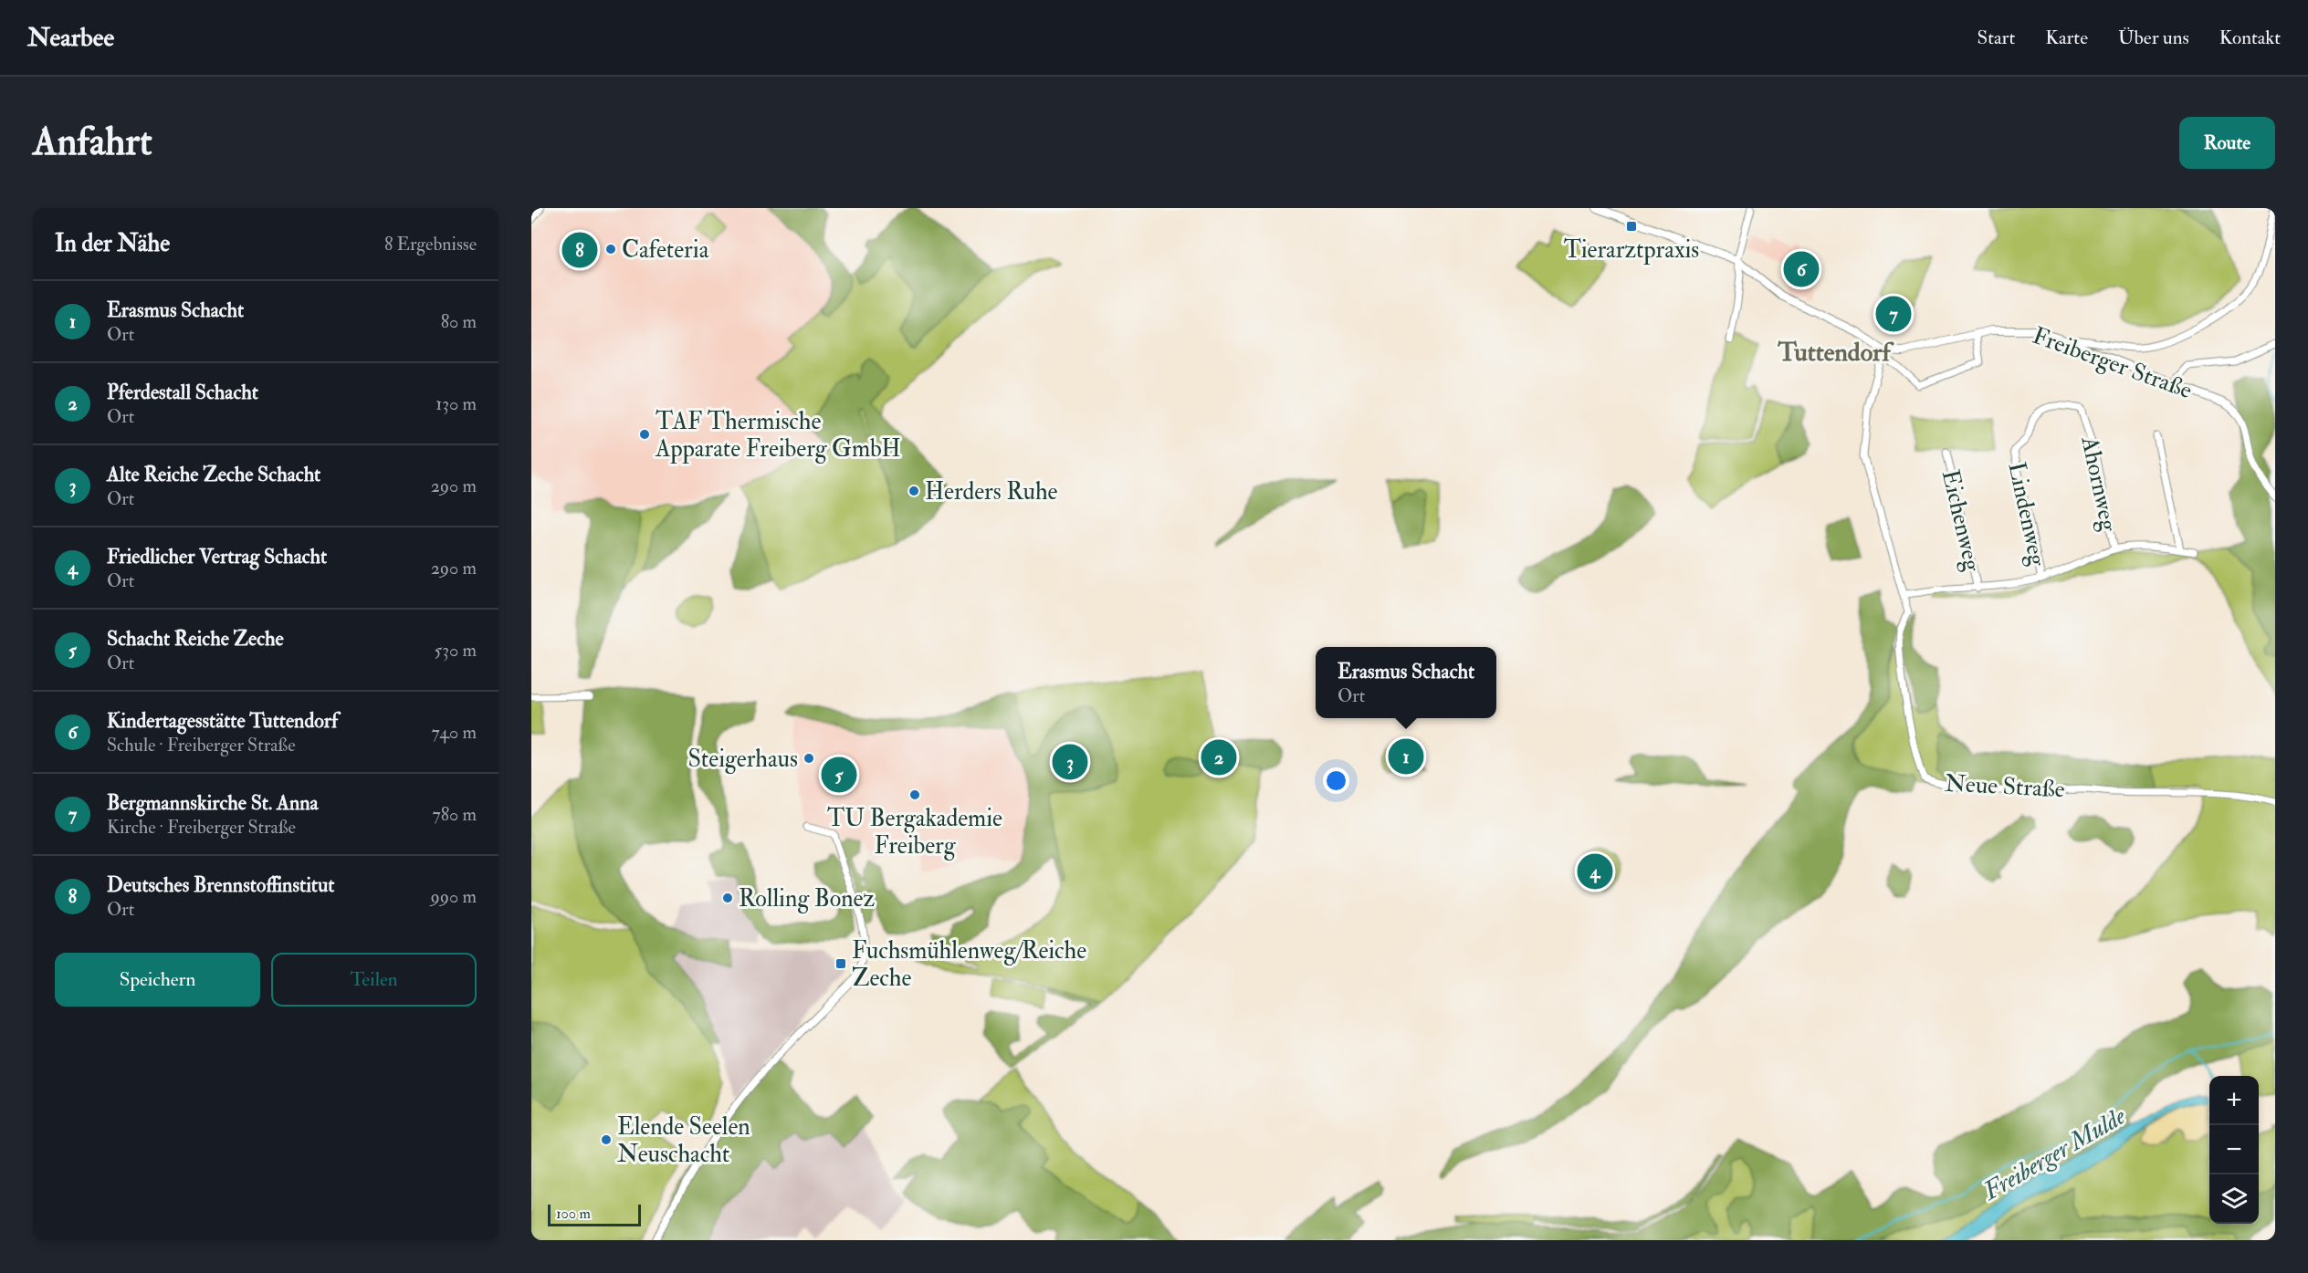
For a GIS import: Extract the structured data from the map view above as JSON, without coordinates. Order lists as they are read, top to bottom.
{
  "streets": {
    "street": [
      "Freiberger Straße",
      "Ahornweg",
      "Lindenweg",
      "Eichenweg",
      "Neue Straße"
    ]
  },
  "crossings": [
    ["Ahornweg", "Lindenweg"]
  ],
  "districts": ["Tuttendorf"],
  "water": ["Freiberger Mulde"],
  "places": {
    "transit": ["Tierarztpraxis", "Fuchsmühlenweg/Reiche Zeche"],
    "other": [
      "Cafeteria",
      "TAF Thermische Apparate Freiberg GmbH",
      "Herders Ruhe",
      "Steigerhaus",
      "TU Bergakademie Freiberg",
      "Rolling Bonez",
      "Elende Seelen Neuschacht"
    ]
  },
  "scale_bar": "100 m",
  "page": {
    "header": "Nearbee",
    "nav": [
      "Start",
      "Karte",
      "Über uns",
      "Kontakt"
    ],
    "buttons": [
      "Route",
      ["Speichern", "Teilen"]
    ],
    "title": "Anfahrt",
    "heading": ["In der Nähe", "8 Ergebnisse"],
    "pins": [
      "8",
      "6",
      "7",
      "1",
      "2",
      "3",
      "5",
      "4"
    ],
    "list": [
      {
        "mark": "1",
        "name": "Erasmus Schacht",
        "note": "Ort",
        "value": "80 m"
      },
      {
        "mark": "2",
        "name": "Pferdestall Schacht",
        "note": "Ort",
        "value": "130 m"
      },
      {
        "mark": "3",
        "name": "Alte Reiche Zeche Schacht",
        "note": "Ort",
        "value": "290 m"
      },
      {
        "mark": "4",
        "name": "Friedlicher Vertrag Schacht",
        "note": "Ort",
        "value": "290 m"
      },
      {
        "mark": "5",
        "name": "Schacht Reiche Zeche",
        "note": "Ort",
        "value": "530 m"
      },
      {
        "mark": "6",
        "name": "Kindertagesstätte Tuttendorf",
        "note": "Schule · Freiberger Straße",
        "value": "740 m"
      },
      {
        "mark": "7",
        "name": "Bergmannskirche St. Anna",
        "note": "Kirche · Freiberger Straße",
        "value": "780 m"
      },
      {
        "mark": "8",
        "name": "Deutsches Brennstoffinstitut",
        "note": "Ort",
        "value": "990 m"
      }
    ],
    "popup": ["Erasmus Schacht", "Ort"],
    "map_buttons": ["+", "−"],
    "scale": "100 m"
  }
}
